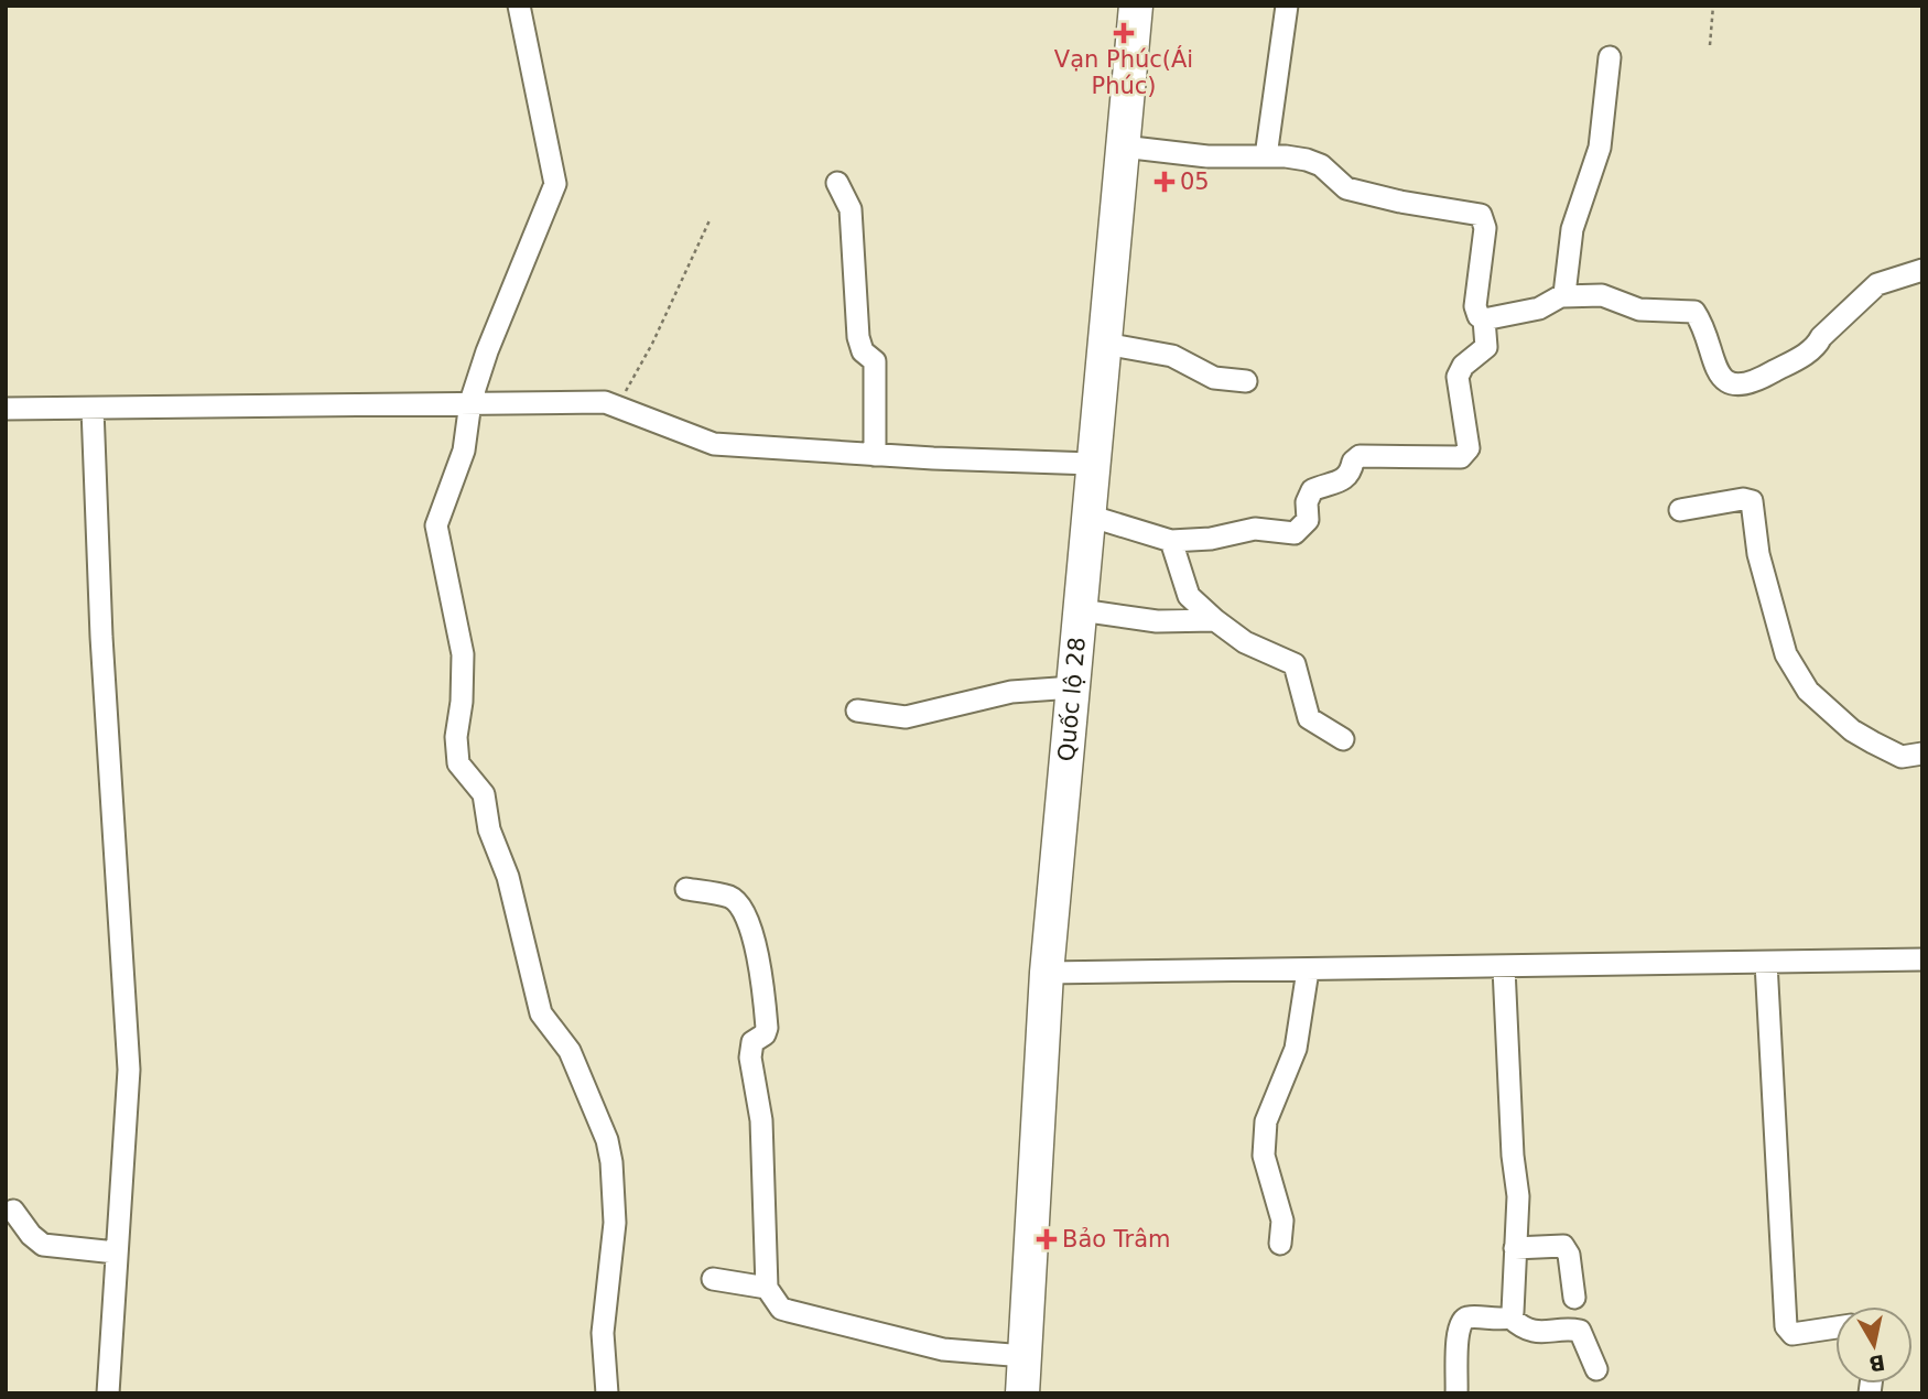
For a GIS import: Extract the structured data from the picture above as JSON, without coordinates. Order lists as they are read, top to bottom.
{
  "streets": {
    "highway": ["Quốc lộ 28"]
  },
  "places": {
    "health": ["Vạn Phúc(Ái Phúc)", "05", "Bảo Trâm"]
  },
  "north": "bottom"
}
